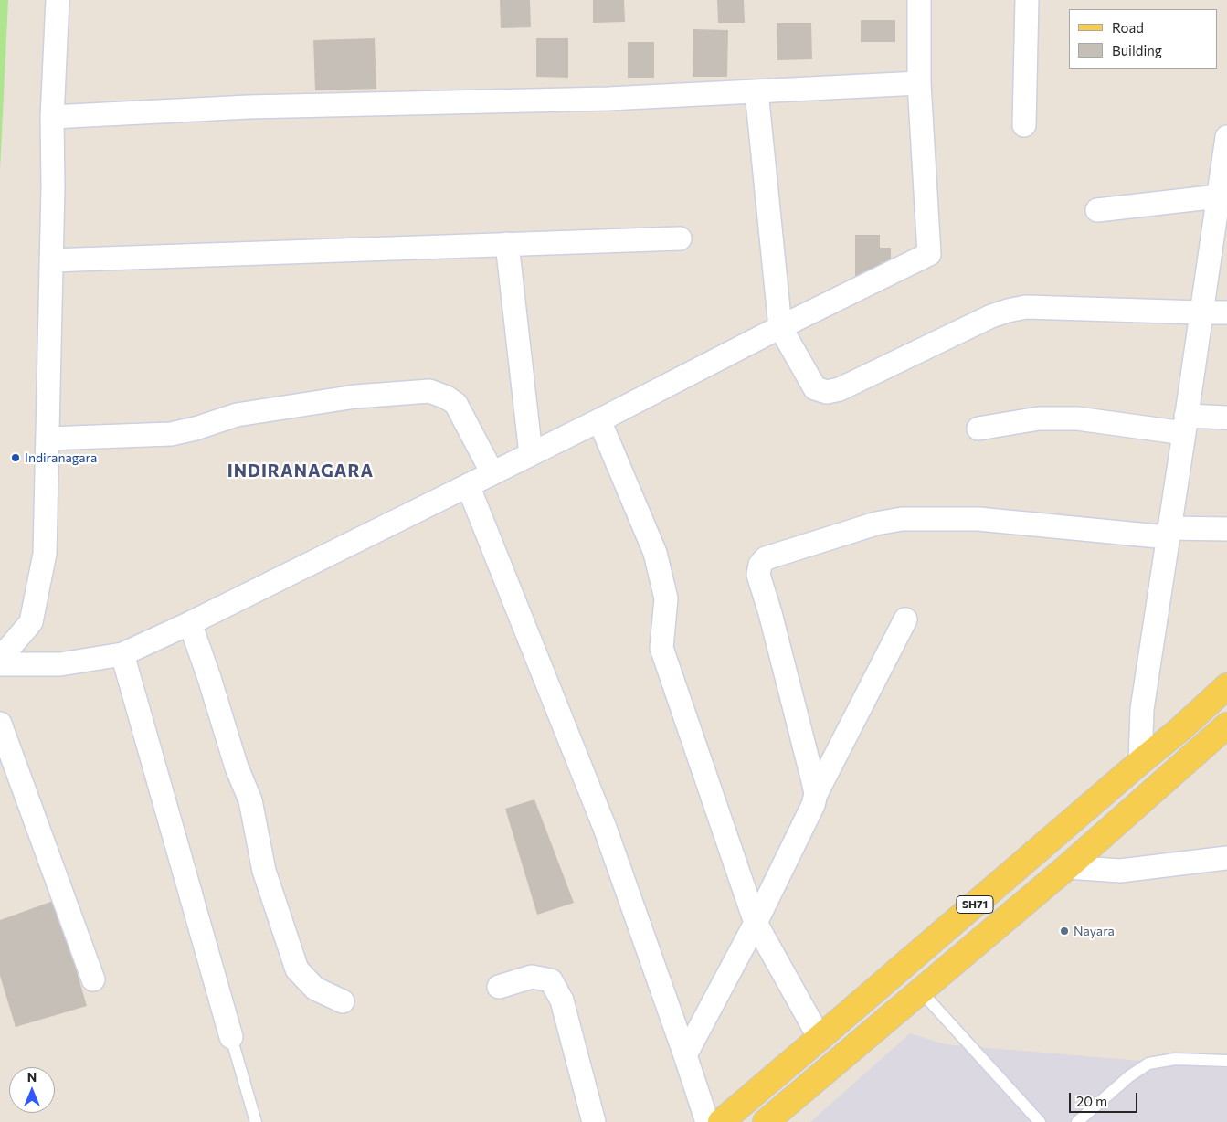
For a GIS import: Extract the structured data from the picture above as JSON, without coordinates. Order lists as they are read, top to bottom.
{
  "streets": {
    "main road": ["SH71"]
  },
  "districts": ["INDIRANAGARA"],
  "places": ["Indiranagara", "Nayara"],
  "legend": ["Road", "Building"],
  "scale_bar": "20 m",
  "north": "top"
}
